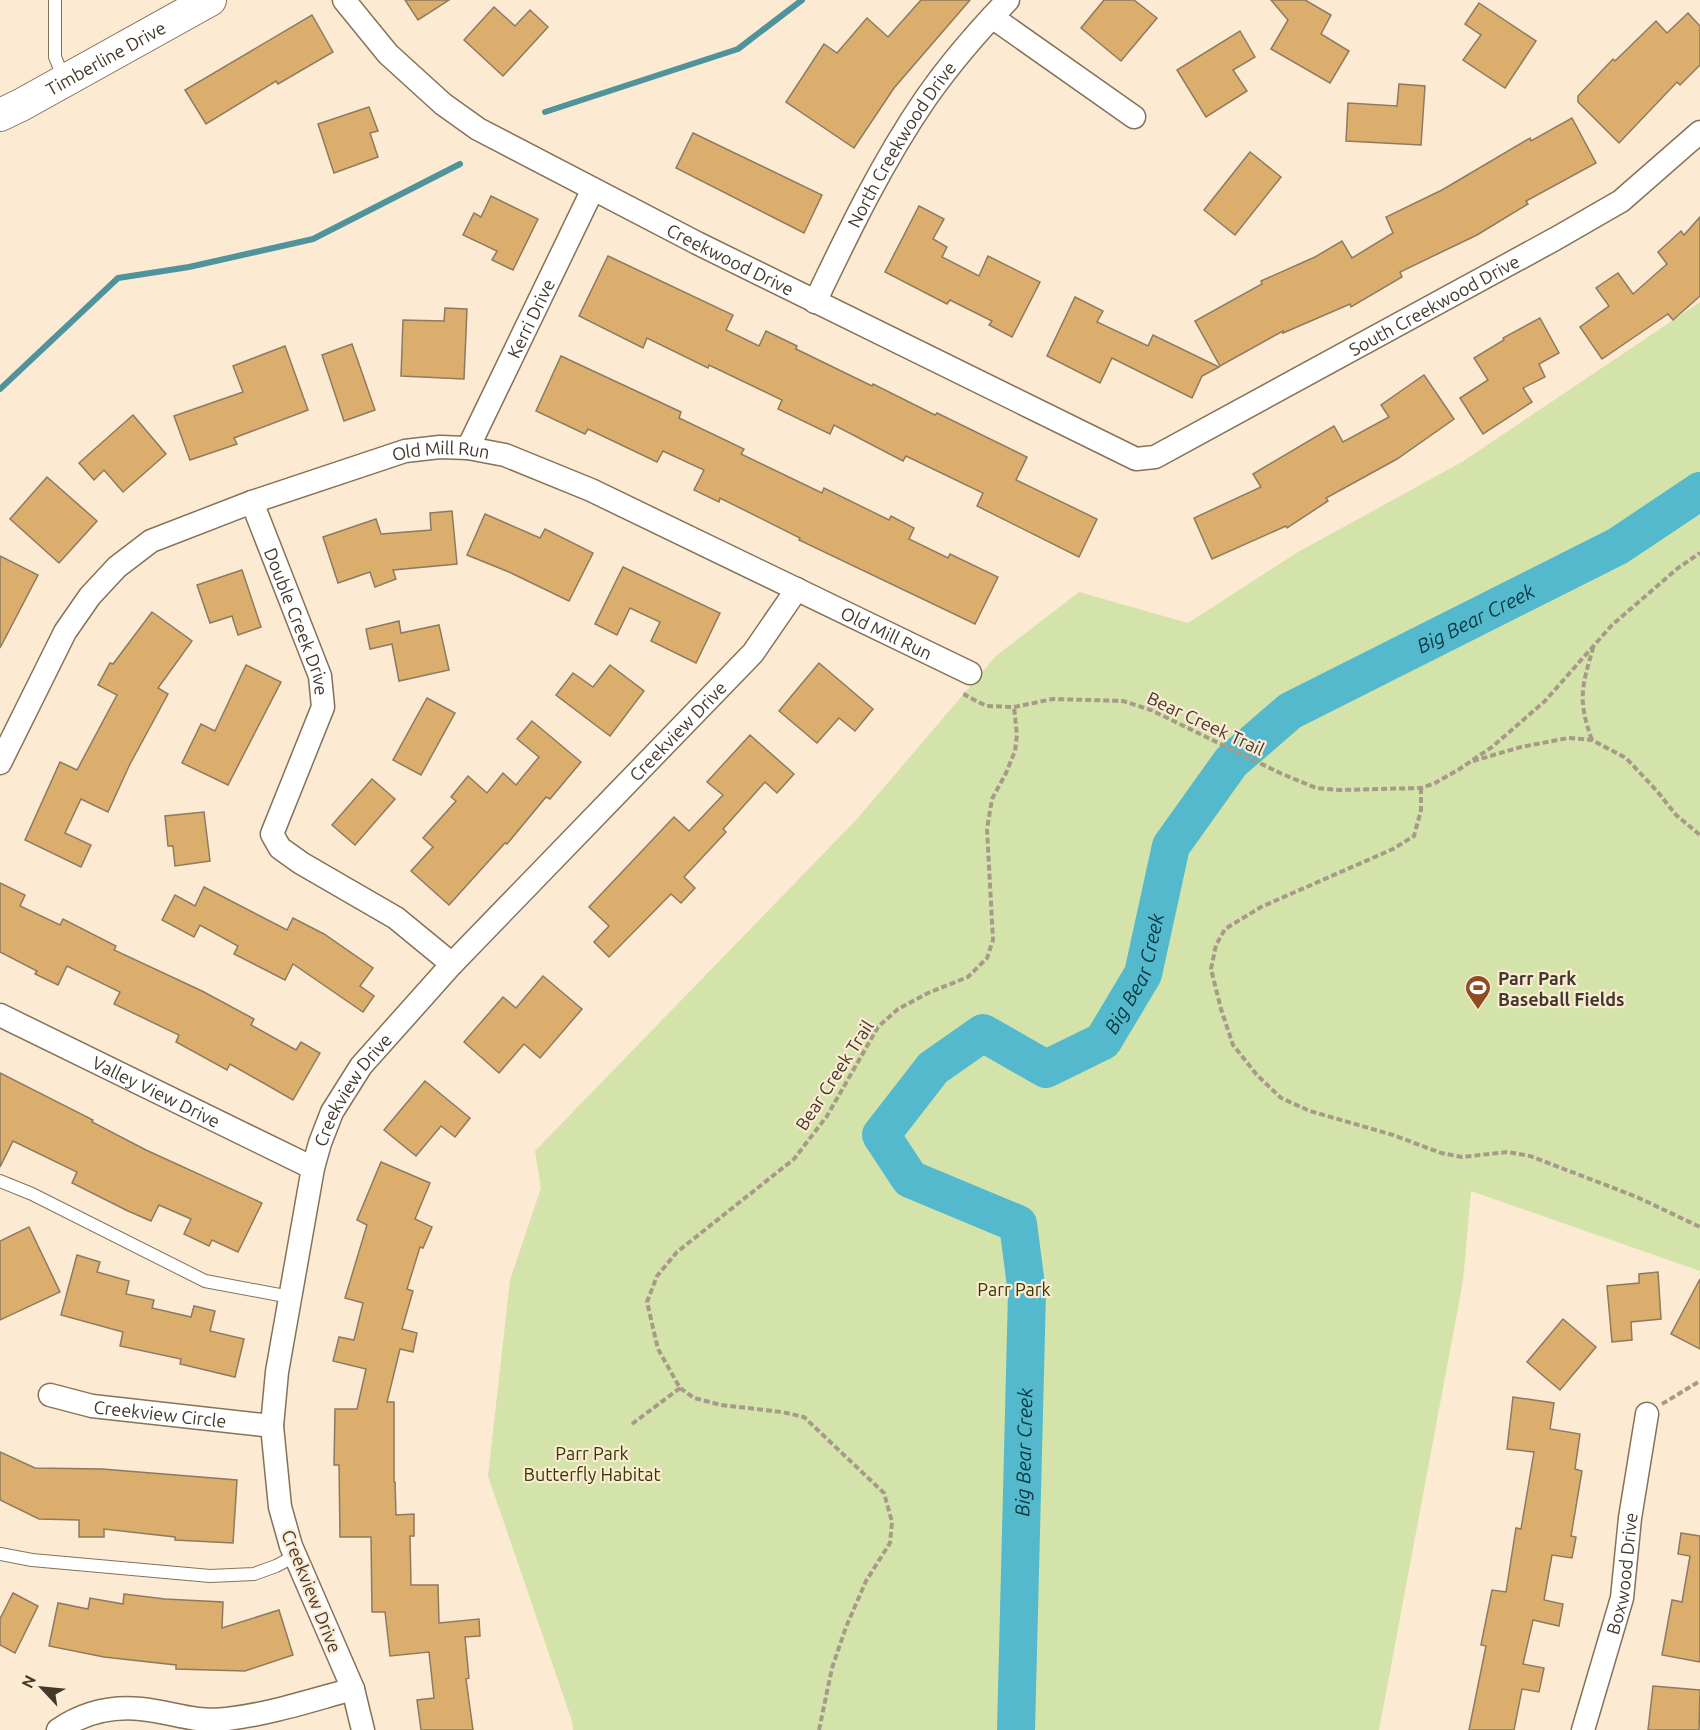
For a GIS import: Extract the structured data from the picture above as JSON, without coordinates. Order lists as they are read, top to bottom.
{
  "streets": {
    "street": [
      "Timberline Drive",
      "North Creekwood Drive",
      "Creekwood Drive",
      "South Creekwood Drive",
      "Kerri Drive",
      "Old Mill Run",
      "Double Creek Drive",
      "Creekview Drive",
      "Valley View Drive",
      "Creekview Circle",
      "Boxwood Drive"
    ],
    "path": ["Bear Creek Trail"]
  },
  "crossings": [
    ["North Creekwood Drive", "Creekwood Drive"],
    ["Creekwood Drive", "South Creekwood Drive"],
    ["Creekwood Drive", "Kerri Drive"],
    ["Kerri Drive", "Old Mill Run"],
    ["Old Mill Run", "Double Creek Drive"],
    ["Old Mill Run", "Creekview Drive"],
    ["Double Creek Drive", "Creekview Drive"],
    ["Creekview Drive", "Valley View Drive"],
    ["Creekview Drive", "Creekview Circle"]
  ],
  "water": ["Big Bear Creek"],
  "parks": ["Parr Park", "Parr Park Butterfly Habitat"],
  "places": {
    "sports": ["Parr Park Baseball Fields"]
  },
  "north": "top left"
}
